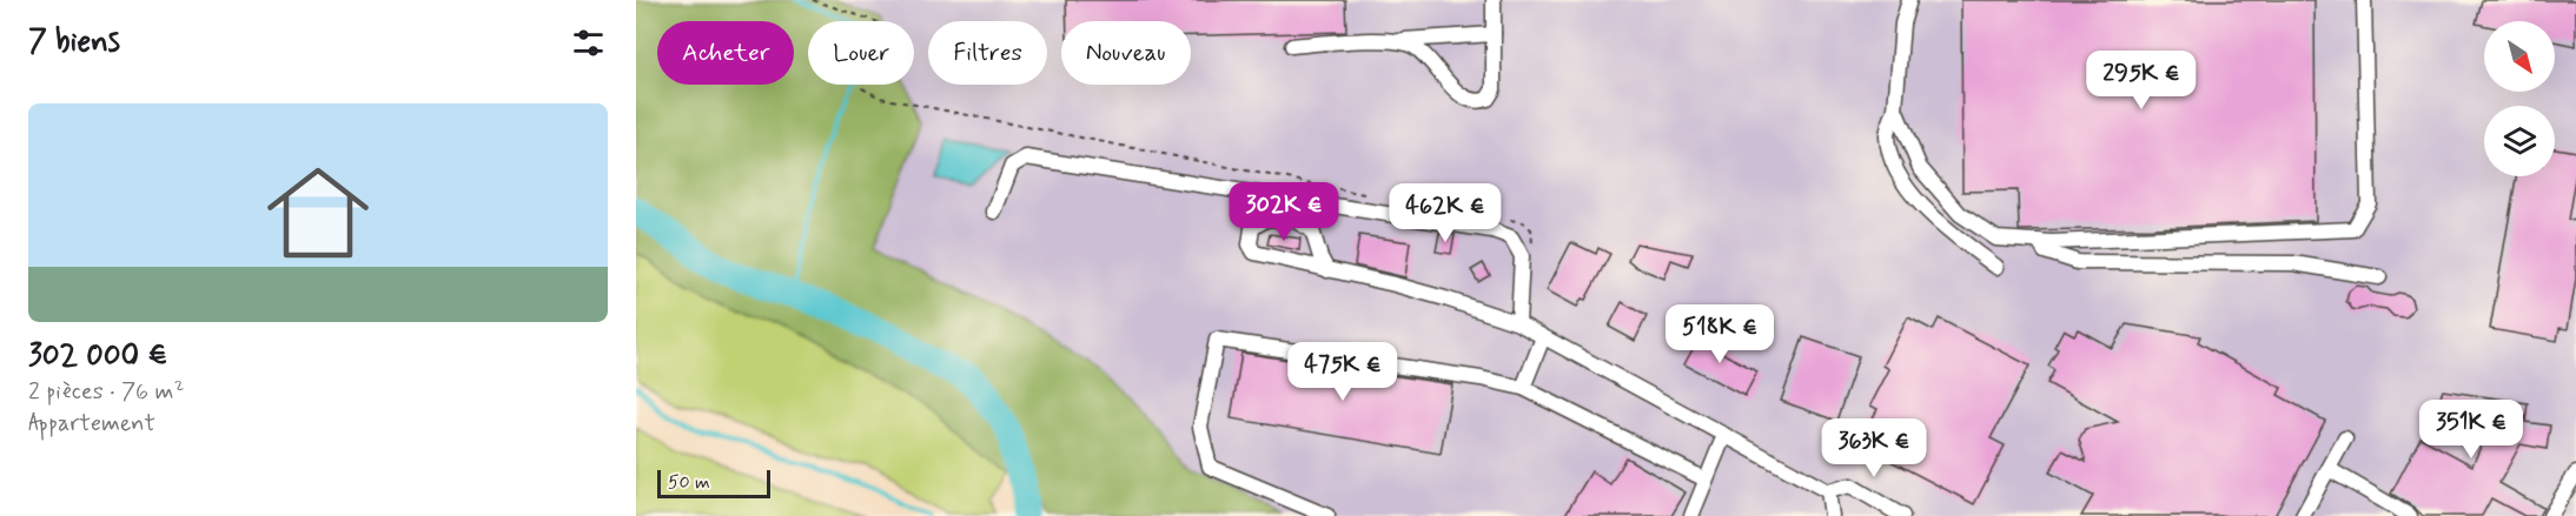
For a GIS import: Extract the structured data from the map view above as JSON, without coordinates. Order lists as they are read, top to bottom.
{
  "scale_bar": "50 m",
  "north": "bottom right",
  "page": {
    "heading": "7 biens",
    "chip": [
      "Acheter",
      "Louer",
      "Filtres",
      "Nouveau"
    ],
    "price": [
      "295K €",
      "302K €",
      "462K €",
      "518K €",
      "475K €",
      "351K €",
      "363K €"
    ],
    "list": [
      {
        "name": "302 000 €",
        "note": "2 pièces · 76 m² · Appartement"
      }
    ],
    "scale": "50 m"
  }
}
